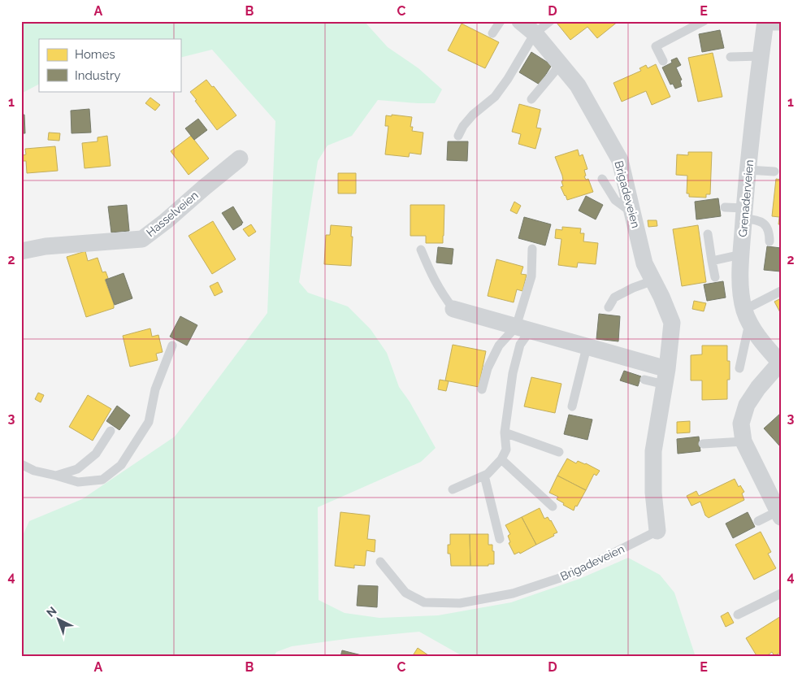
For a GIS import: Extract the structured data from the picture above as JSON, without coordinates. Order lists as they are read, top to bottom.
{
  "streets": {
    "street": ["Brigadeveien", "Grenaderveien", "Hasselveien"]
  },
  "legend": ["Homes", "Industry"],
  "north": "top left",
  "grid": {
    "columns": [
      "A",
      "B",
      "C",
      "D",
      "E"
    ],
    "rows": [
      "1",
      "2",
      "3",
      "4"
    ]
  }
}
